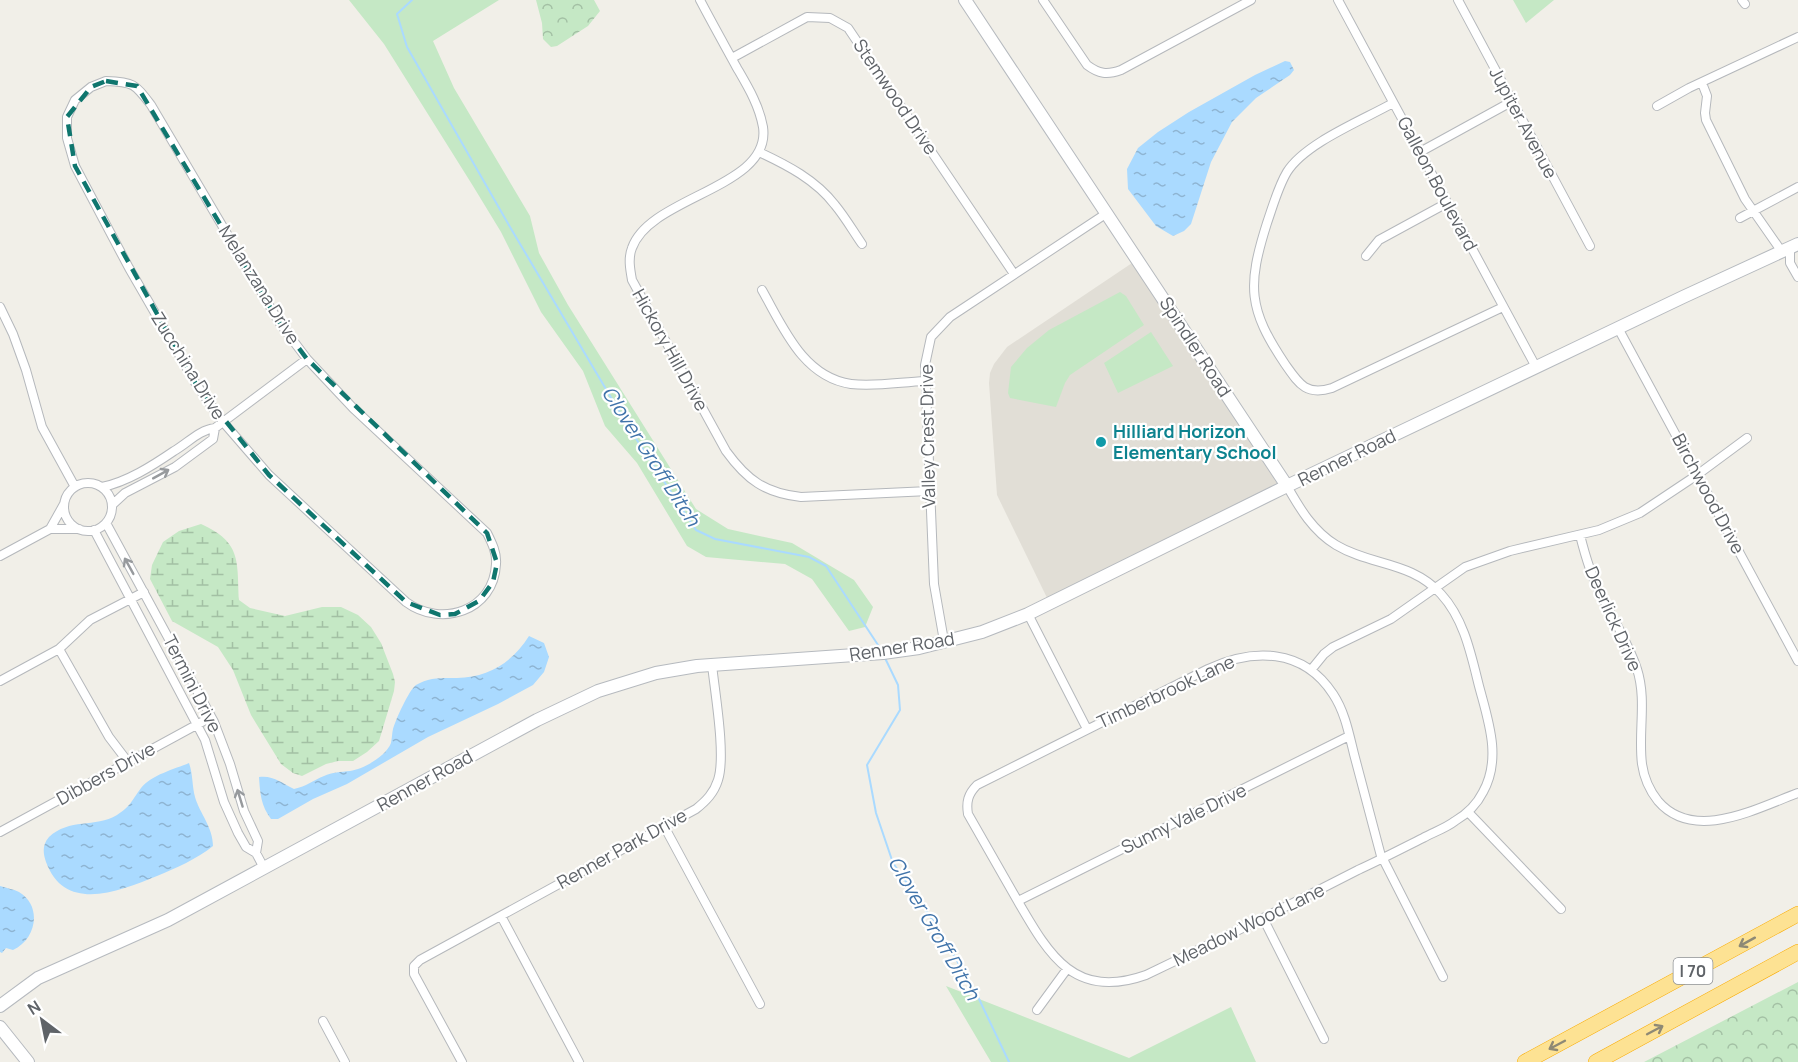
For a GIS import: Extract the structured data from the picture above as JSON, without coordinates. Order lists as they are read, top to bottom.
{
  "streets": {
    "highway": ["I 70"],
    "main road": ["Spindler Road", "Renner Road"],
    "street": [
      "Stemwood Drive",
      "Jupiter Avenue",
      "Galleon Boulevard",
      "Melanzana Drive",
      "Hickory Hill Drive",
      "Zucchina Drive",
      "Valley Crest Drive",
      "Birchwood Drive",
      "Deerlick Drive",
      "Termini Drive",
      "Timberbrook Lane",
      "Dibbers Drive",
      "Sunny Vale Drive",
      "Renner Park Drive",
      "Meadow Wood Lane"
    ]
  },
  "crossings": [
    ["Stemwood Drive", "Valley Crest Drive"],
    ["Galleon Boulevard", "Renner Road"],
    ["Melanzana Drive", "Zucchina Drive"],
    ["Spindler Road", "Valley Crest Drive"],
    ["Spindler Road", "Renner Road"],
    ["Spindler Road", "Meadow Wood Lane"],
    ["Hickory Hill Drive", "Valley Crest Drive"],
    ["Valley Crest Drive", "Renner Road"],
    ["Renner Road", "Birchwood Drive"],
    ["Renner Road", "Termini Drive"],
    ["Renner Road", "Renner Park Drive"],
    ["Termini Drive", "Dibbers Drive"],
    ["Timberbrook Lane", "Sunny Vale Drive"]
  ],
  "water": ["Clover Groff Ditch"],
  "places": ["Hilliard Horizon Elementary School"],
  "north": "top left"
}
